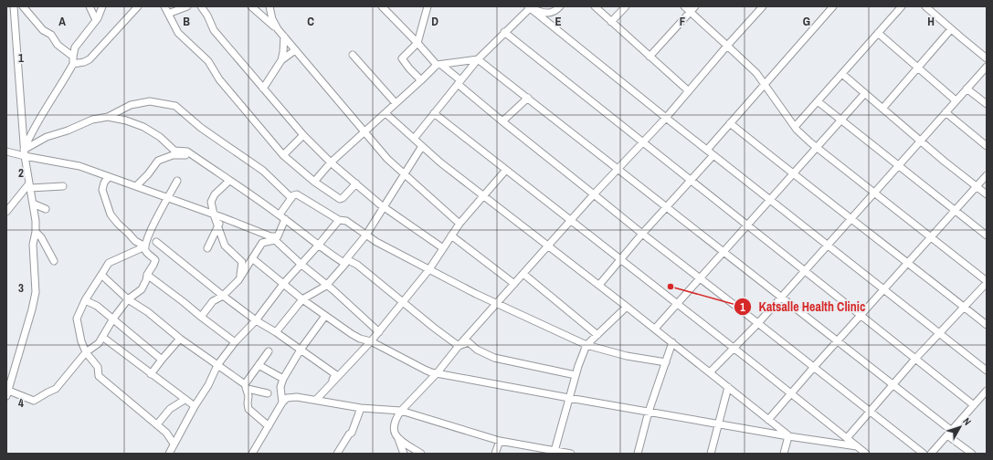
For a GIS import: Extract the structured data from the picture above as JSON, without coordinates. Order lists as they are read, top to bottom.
{
  "places": ["Katsalle Health Clinic"],
  "north": "top right",
  "grid": {
    "columns": [
      "A",
      "B",
      "C",
      "D",
      "E",
      "F",
      "G",
      "H"
    ],
    "rows": [
      "1",
      "2",
      "3",
      "4"
    ]
  }
}
